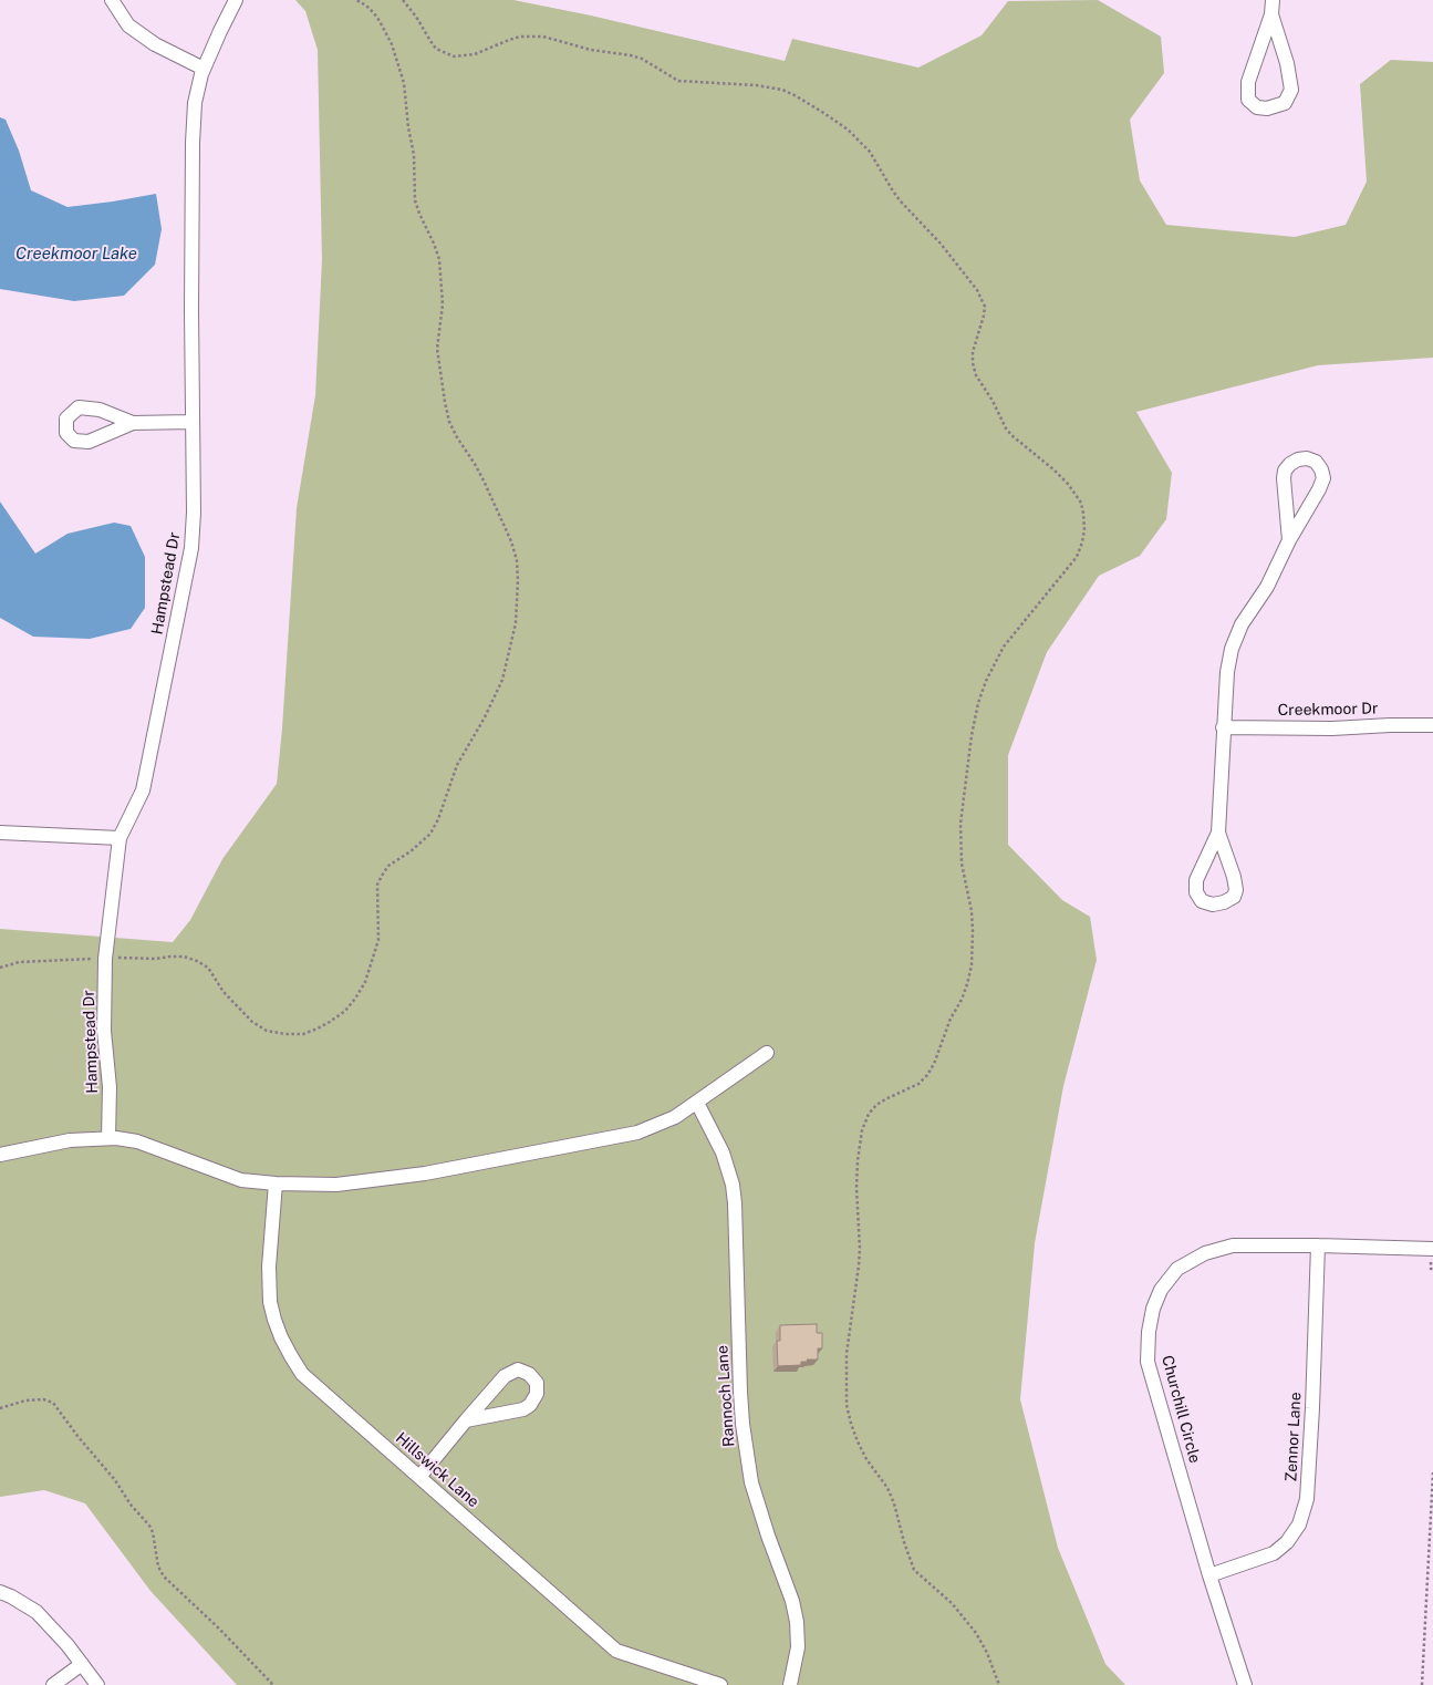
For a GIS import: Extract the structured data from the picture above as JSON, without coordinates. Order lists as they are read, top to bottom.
{
  "streets": {
    "street": [
      "Hampstead Dr",
      "Creekmoor Dr",
      "Rannoch Lane",
      "Churchill Circle",
      "Zennor Lane",
      "Hillswick Lane"
    ]
  },
  "crossings": [
    ["Churchill Circle", "Zennor Lane"]
  ],
  "water": ["Creekmoor Lake"]
}
